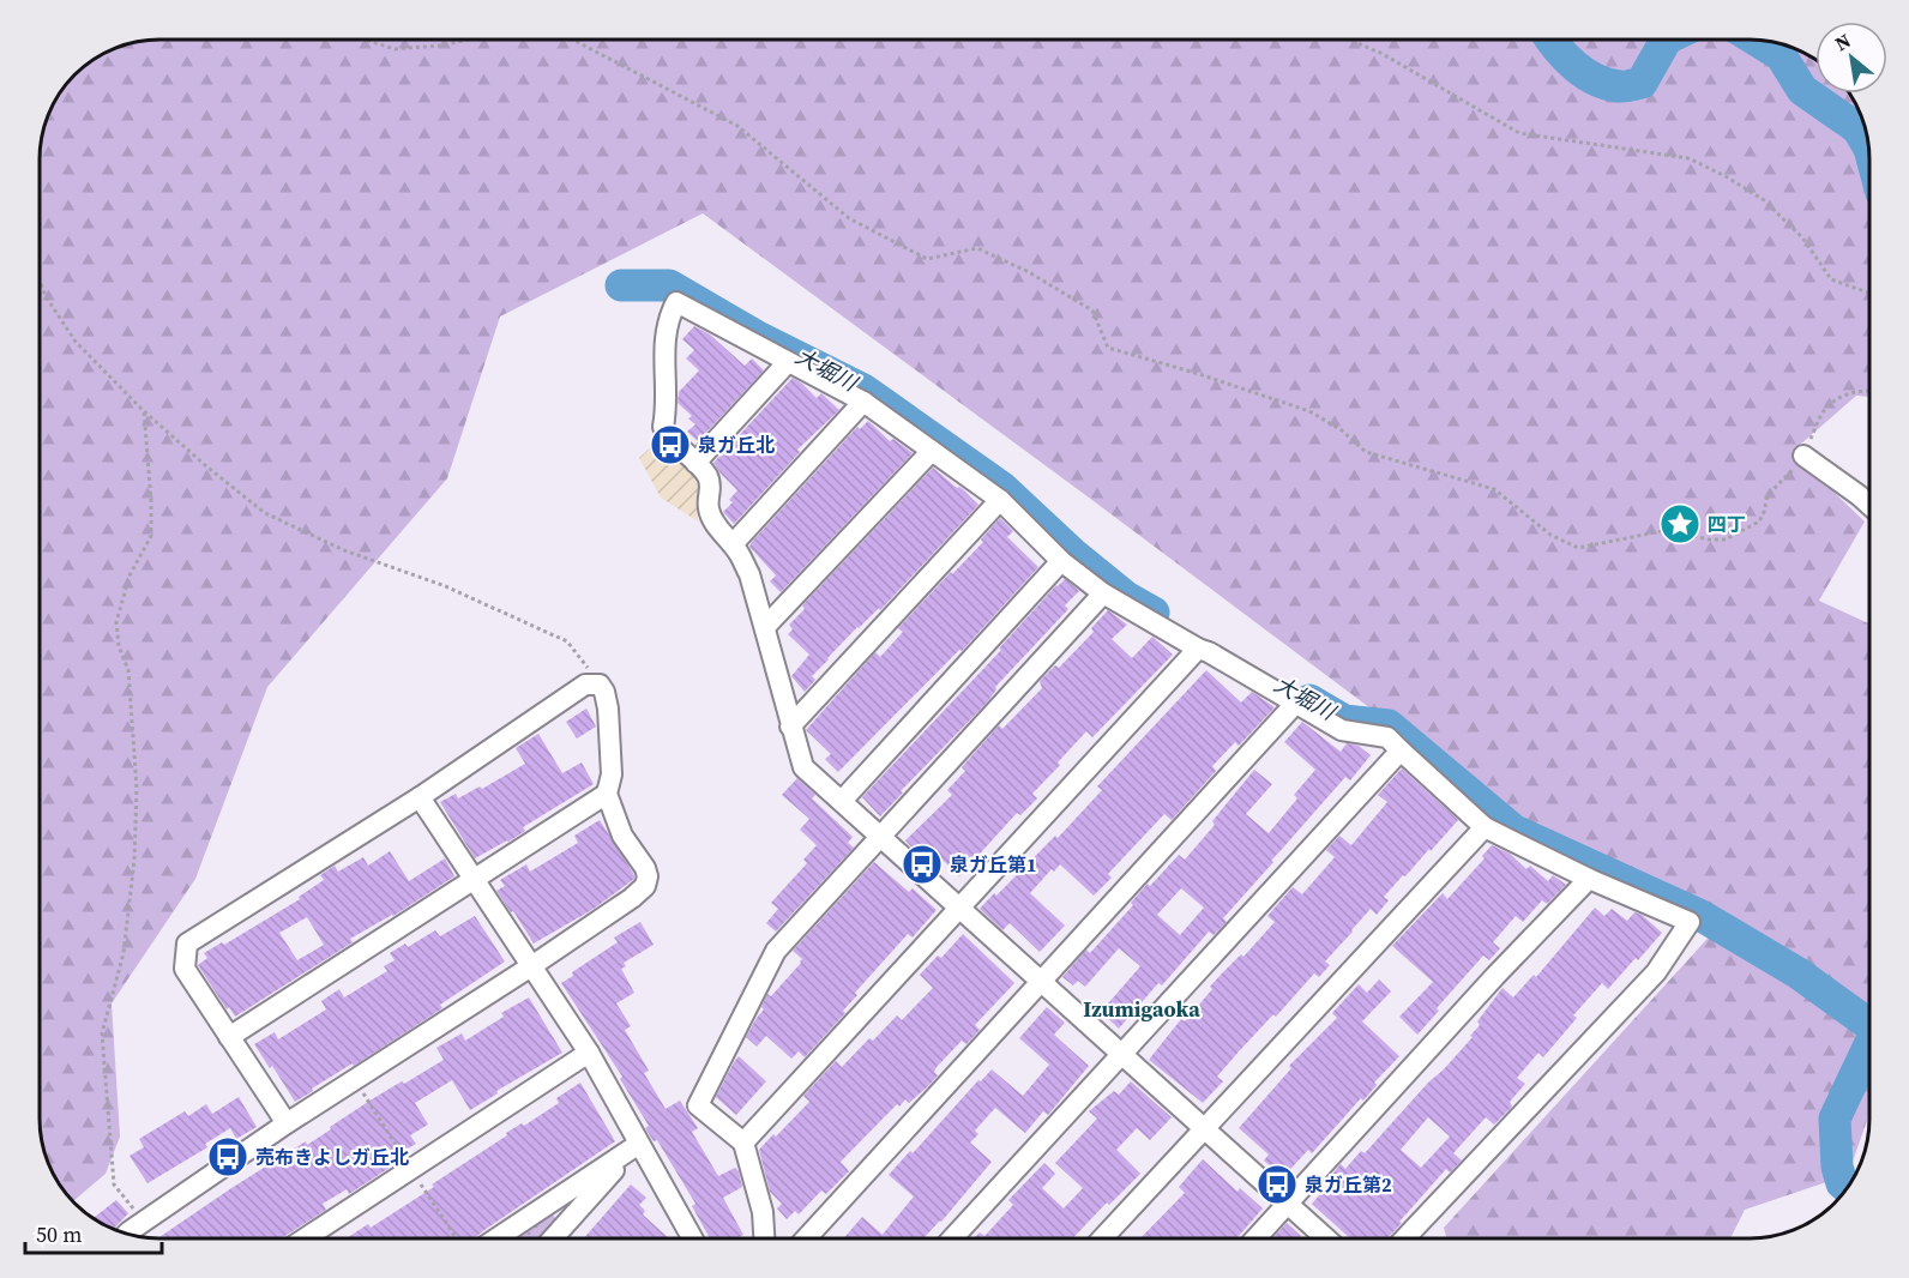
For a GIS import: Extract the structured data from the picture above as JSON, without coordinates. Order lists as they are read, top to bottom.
{
  "districts": ["Izumigaoka"],
  "water": ["大堀川"],
  "places": {
    "bus stop": [
      "泉ガ丘北",
      "泉ガ丘第1",
      "売布きよしガ丘北",
      "泉ガ丘第2"
    ],
    "place": ["四丁"]
  },
  "scale_bar": "50 m",
  "north": "top left"
}
